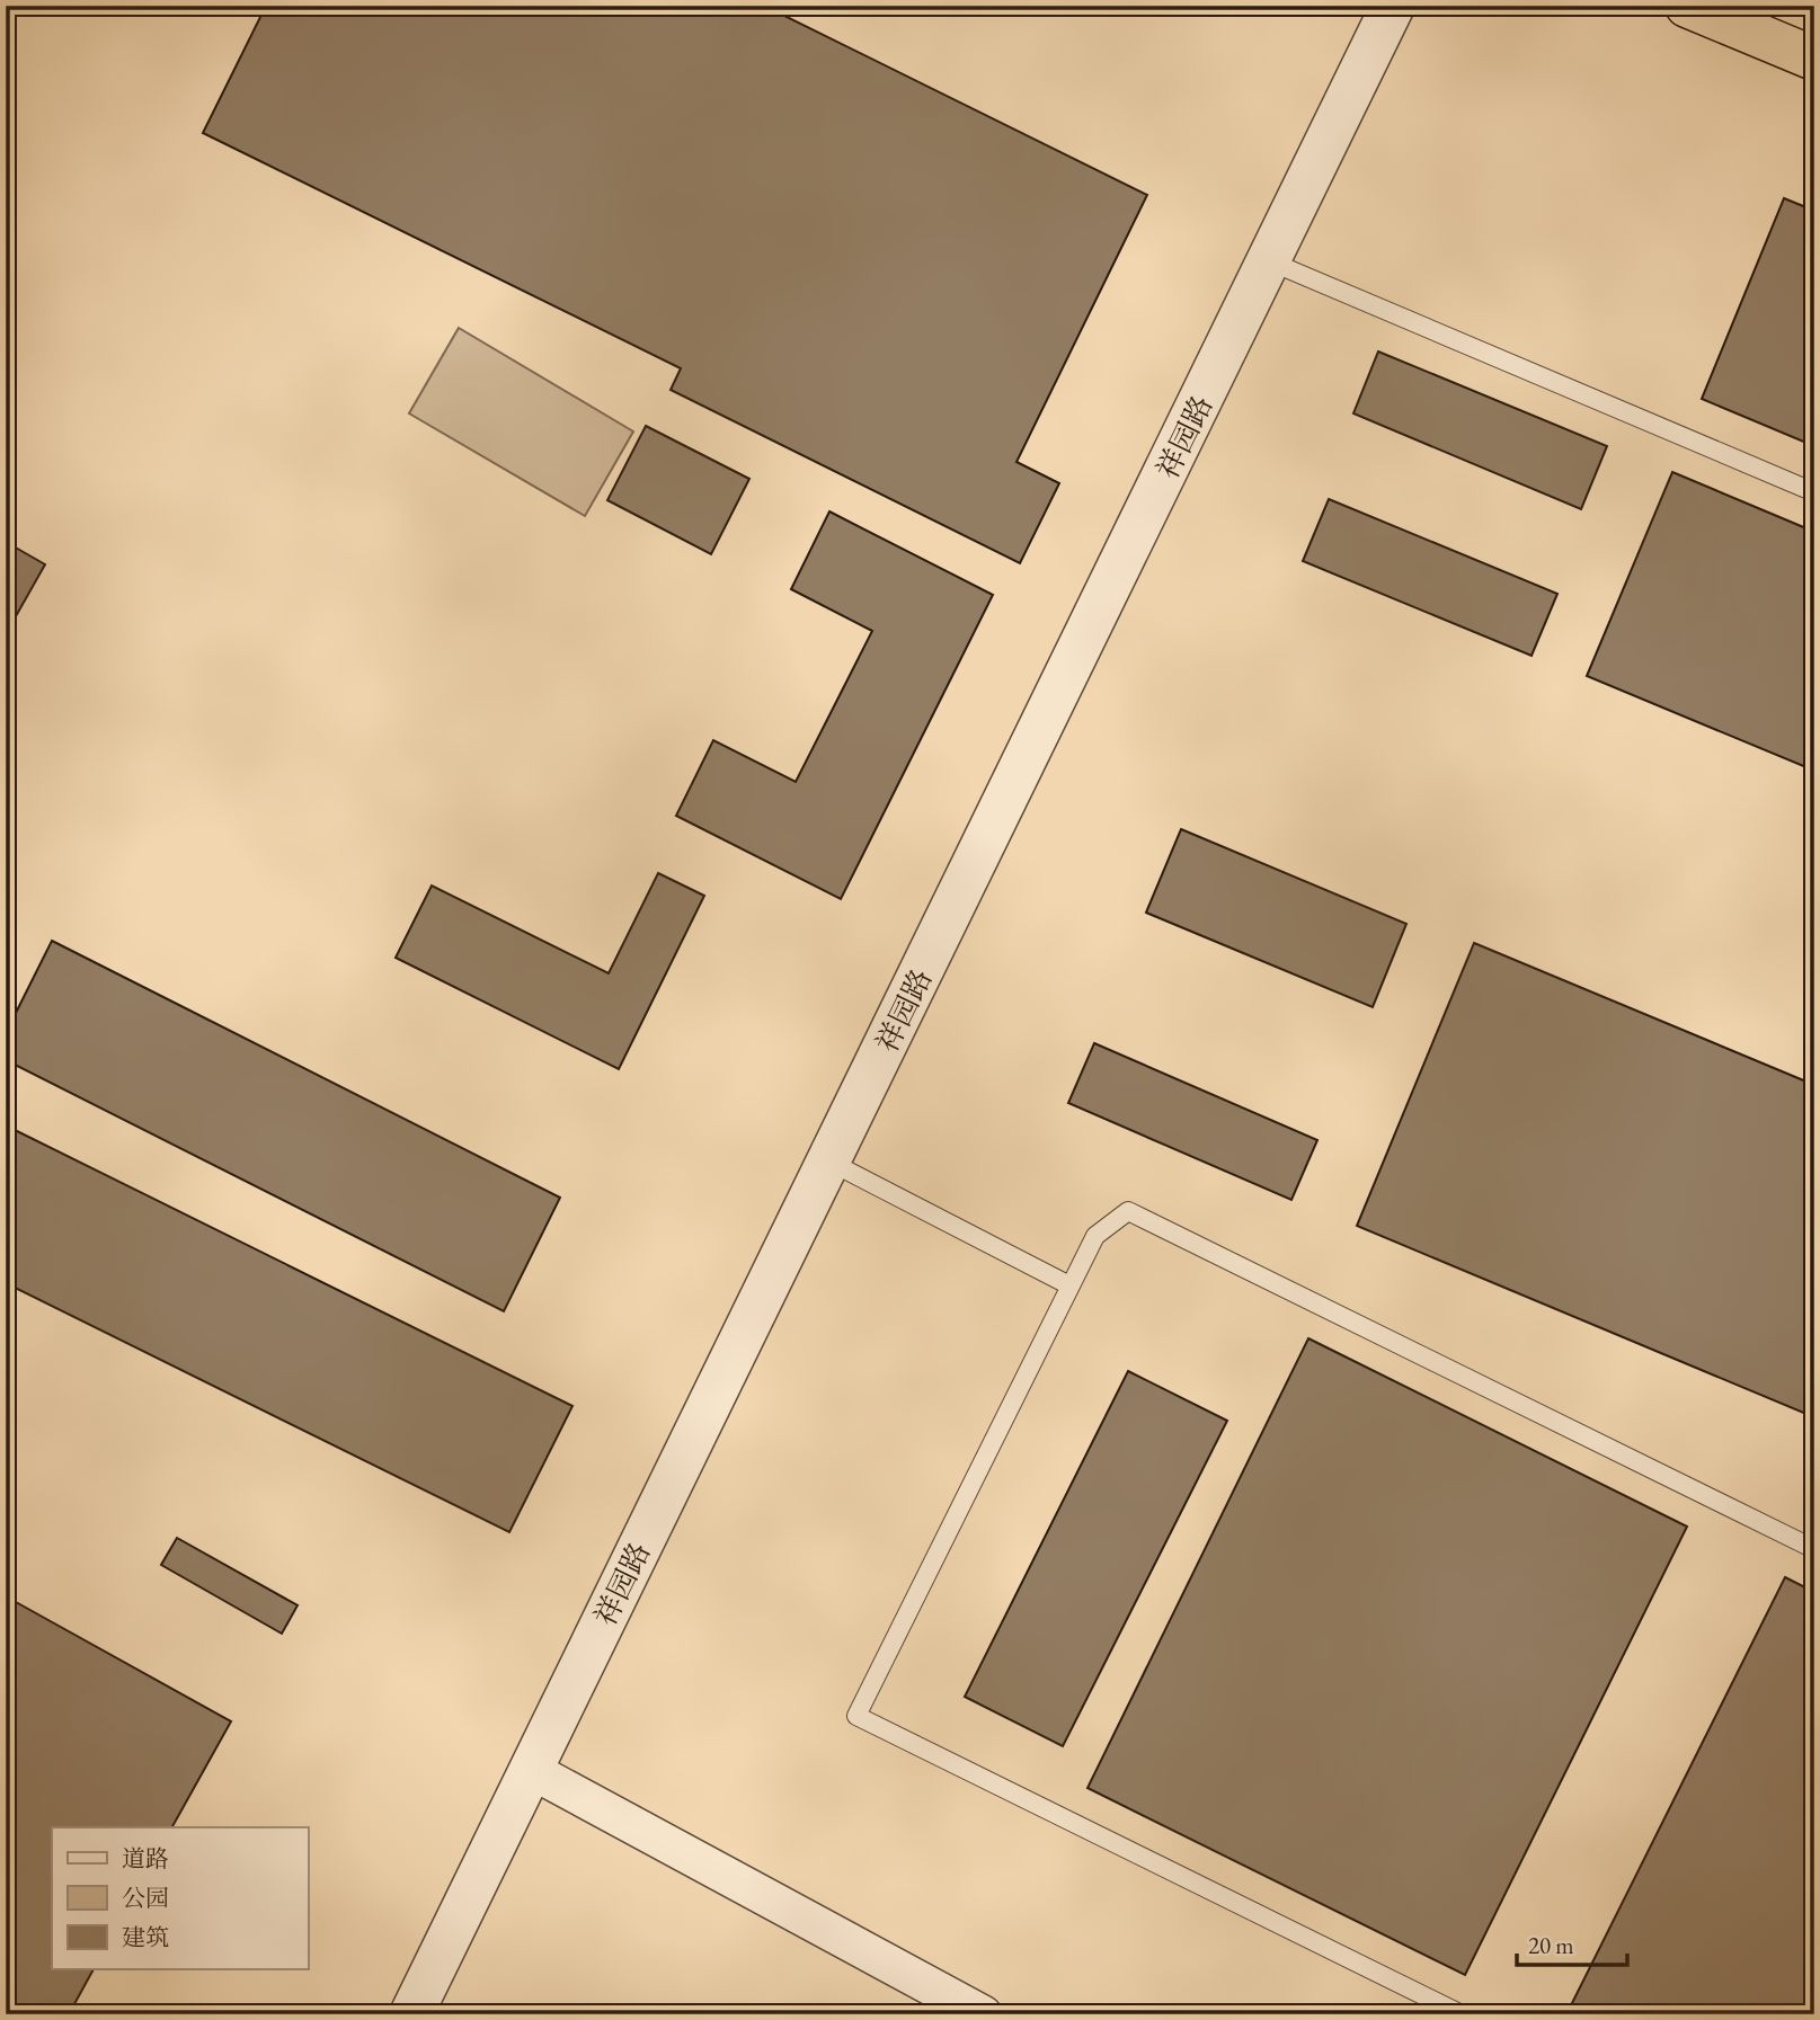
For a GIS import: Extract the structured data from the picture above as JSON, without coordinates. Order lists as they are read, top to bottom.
{
  "streets": {
    "street": ["祥园路"]
  },
  "legend": ["道路", "公园", "建筑"],
  "scale_bar": "20 m"
}
